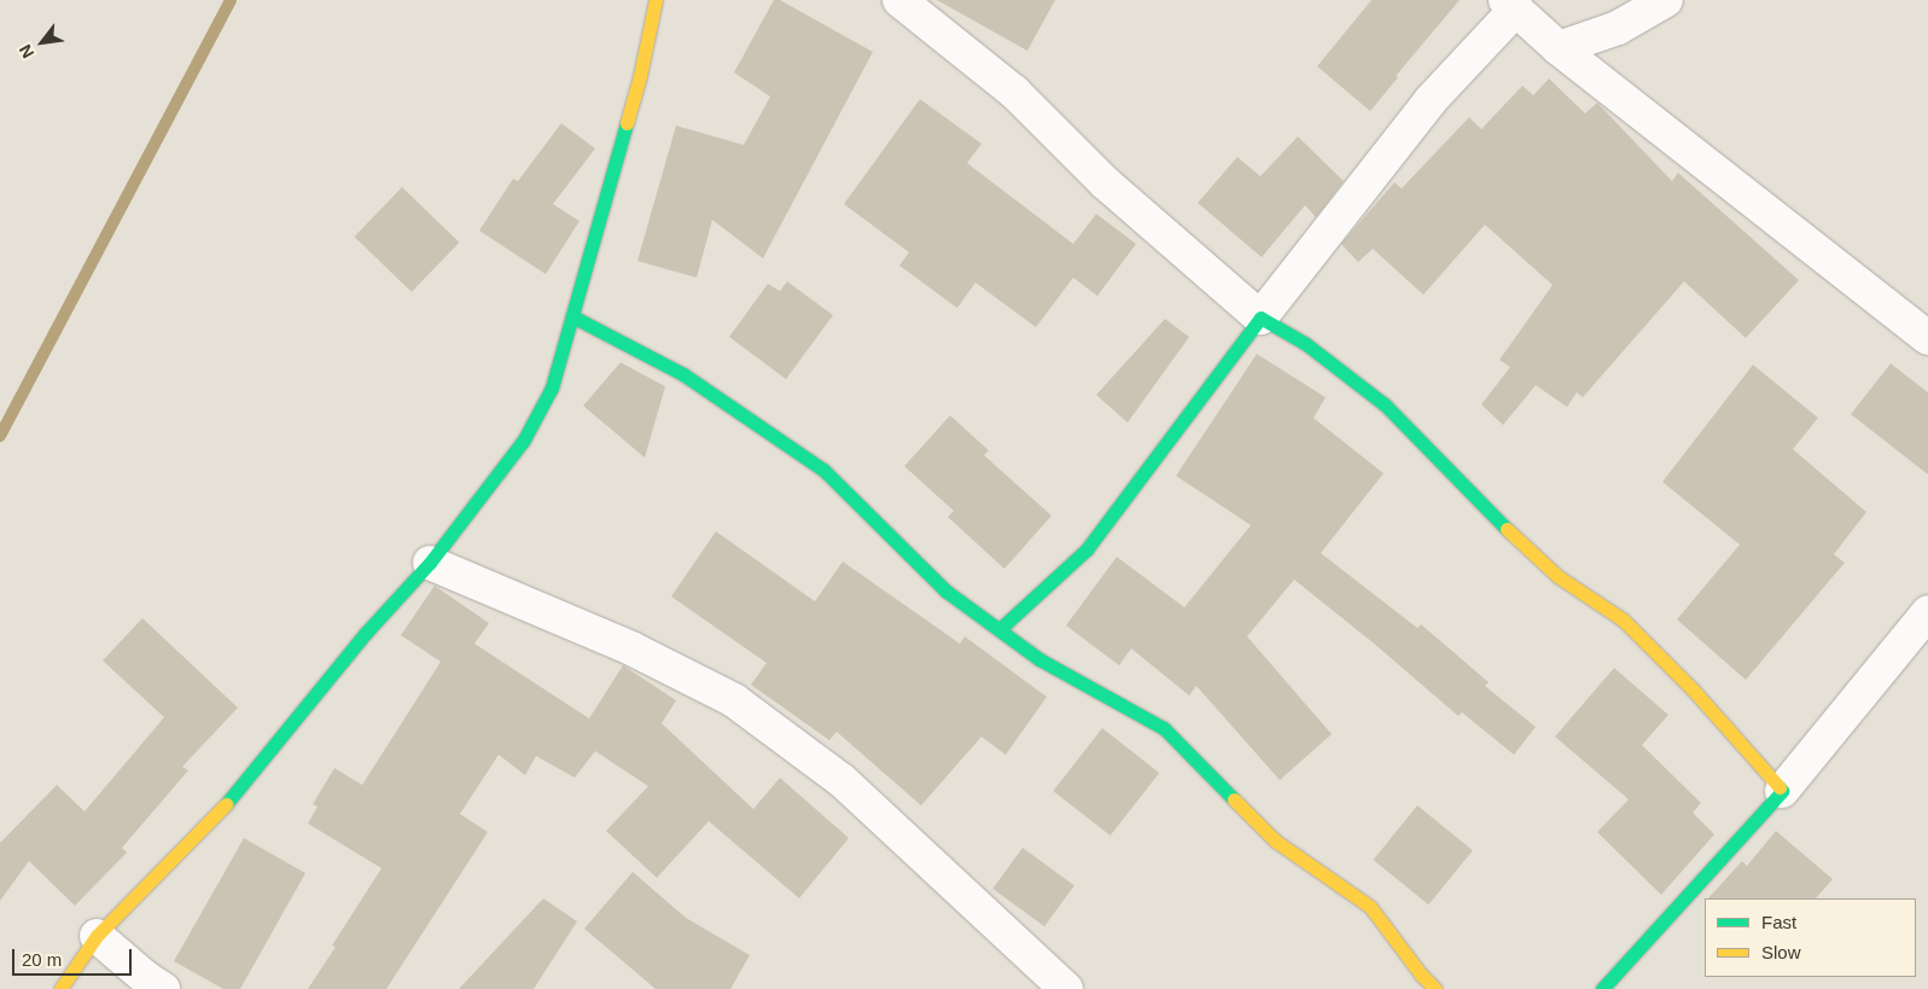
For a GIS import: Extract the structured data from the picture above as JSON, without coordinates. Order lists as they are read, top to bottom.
{
  "legend": ["Fast", "Slow"],
  "scale_bar": "20 m",
  "north": "bottom left"
}
